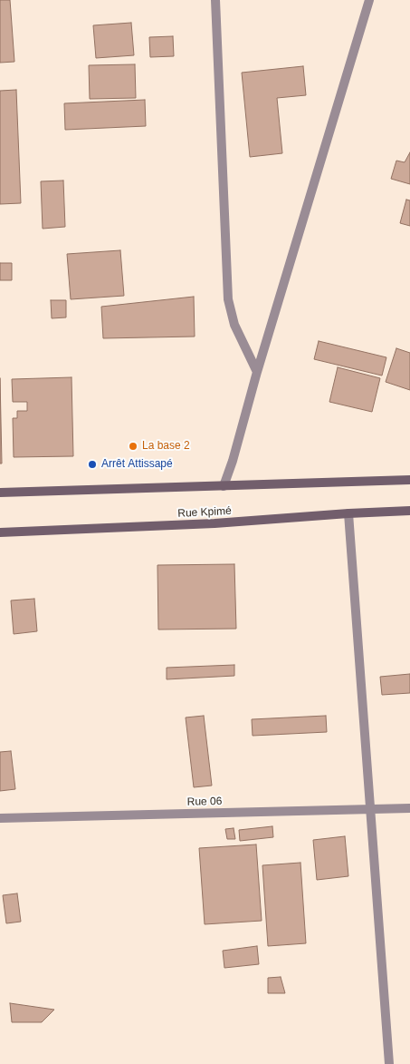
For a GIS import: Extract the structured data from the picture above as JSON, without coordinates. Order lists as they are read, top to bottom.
{
  "streets": {
    "main road": ["Rue Kpimé"],
    "street": ["Rue 06"]
  },
  "places": ["La base 2", "Arrêt Attissapé"]
}
